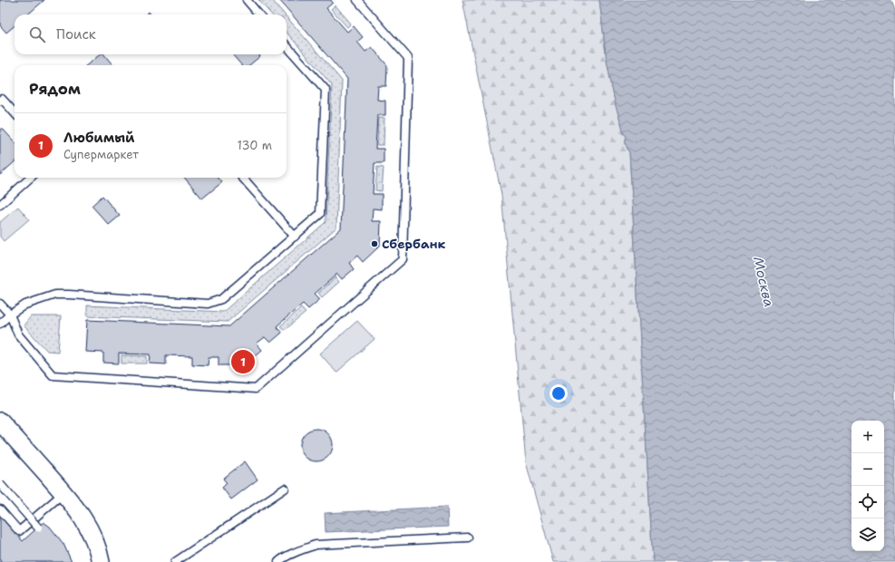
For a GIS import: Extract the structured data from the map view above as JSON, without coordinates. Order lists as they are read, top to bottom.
{
  "water": ["Москва"],
  "places": ["Сбербанк"],
  "page": {
    "search": "Поиск",
    "heading": "Рядом",
    "list": [
      {
        "mark": "1",
        "name": "Любимый",
        "note": "Супермаркет",
        "value": "130 m"
      }
    ],
    "pins": "1",
    "map_buttons": ["+", "−"]
  }
}
